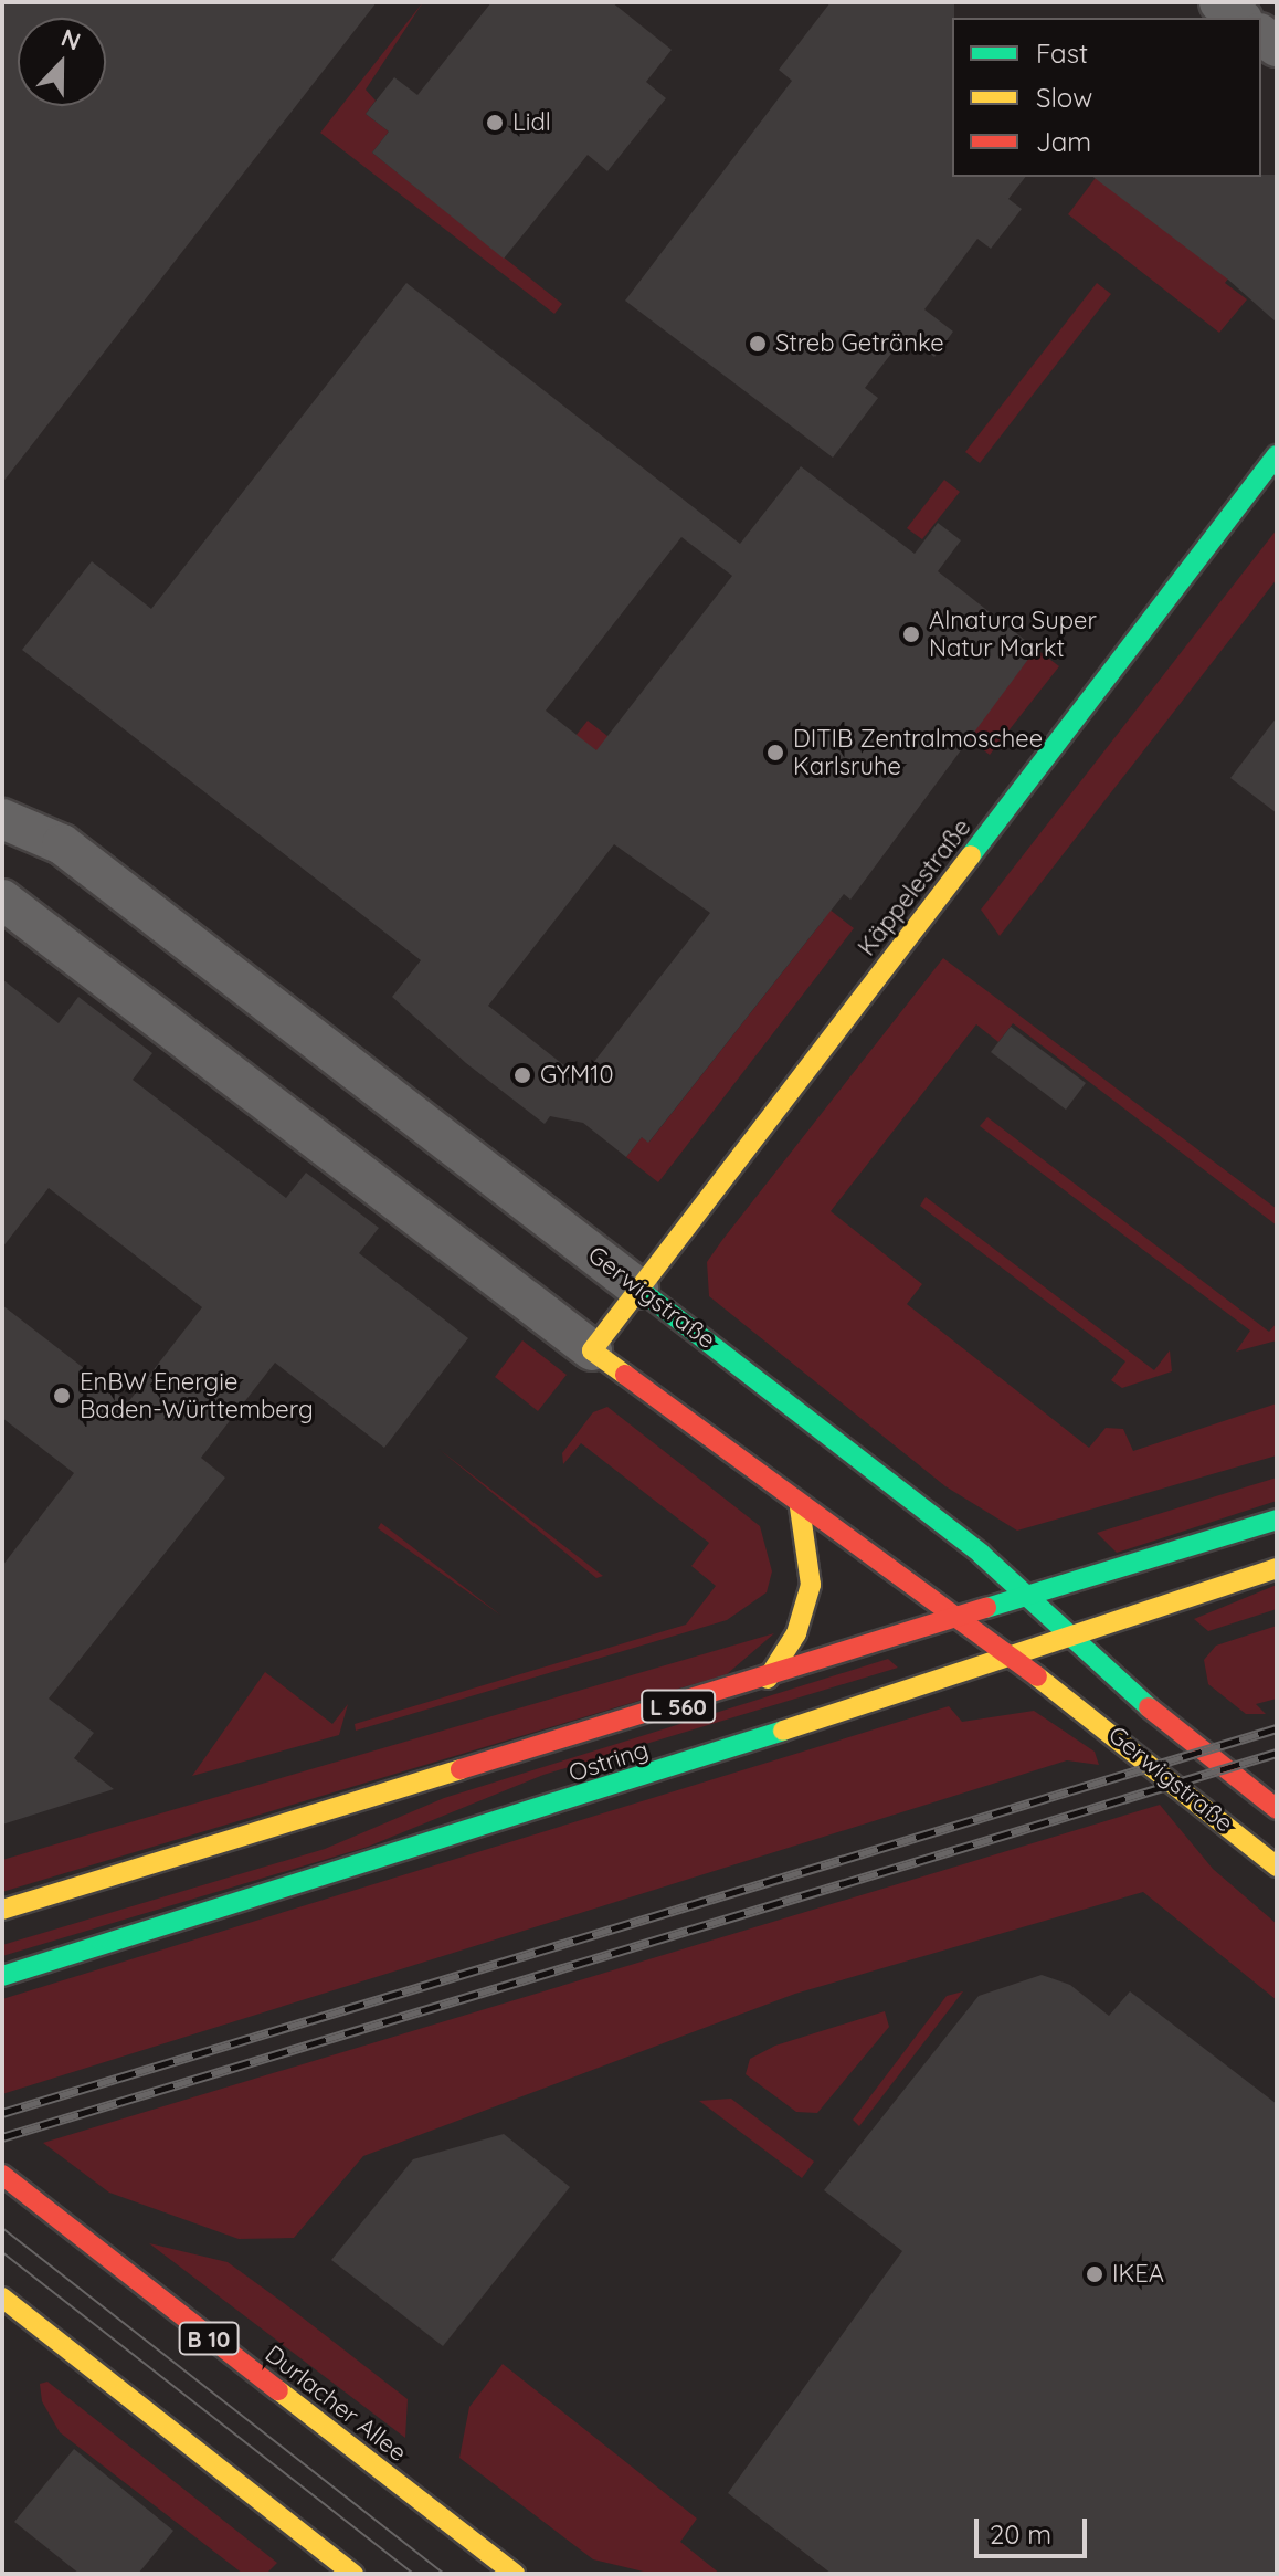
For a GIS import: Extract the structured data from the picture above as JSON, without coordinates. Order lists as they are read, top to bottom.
{
  "streets": {
    "main road": [
      "Käppelestraße",
      "Gerwigstraße",
      "L 560",
      "Ostring",
      "B 10",
      "Durlacher Allee"
    ]
  },
  "crossings": [
    ["Käppelestraße", "Gerwigstraße"],
    ["Gerwigstraße", "Ostring"]
  ],
  "places": [
    "Lidl",
    "Streb Getränke",
    "Alnatura Super Natur Markt",
    "DITIB Zentralmoschee Karlsruhe",
    "GYM10",
    "EnBW Energie Baden-Württemberg",
    "IKEA"
  ],
  "legend": ["Fast", "Slow", "Jam"],
  "scale_bar": "20 m",
  "north": "top"
}
